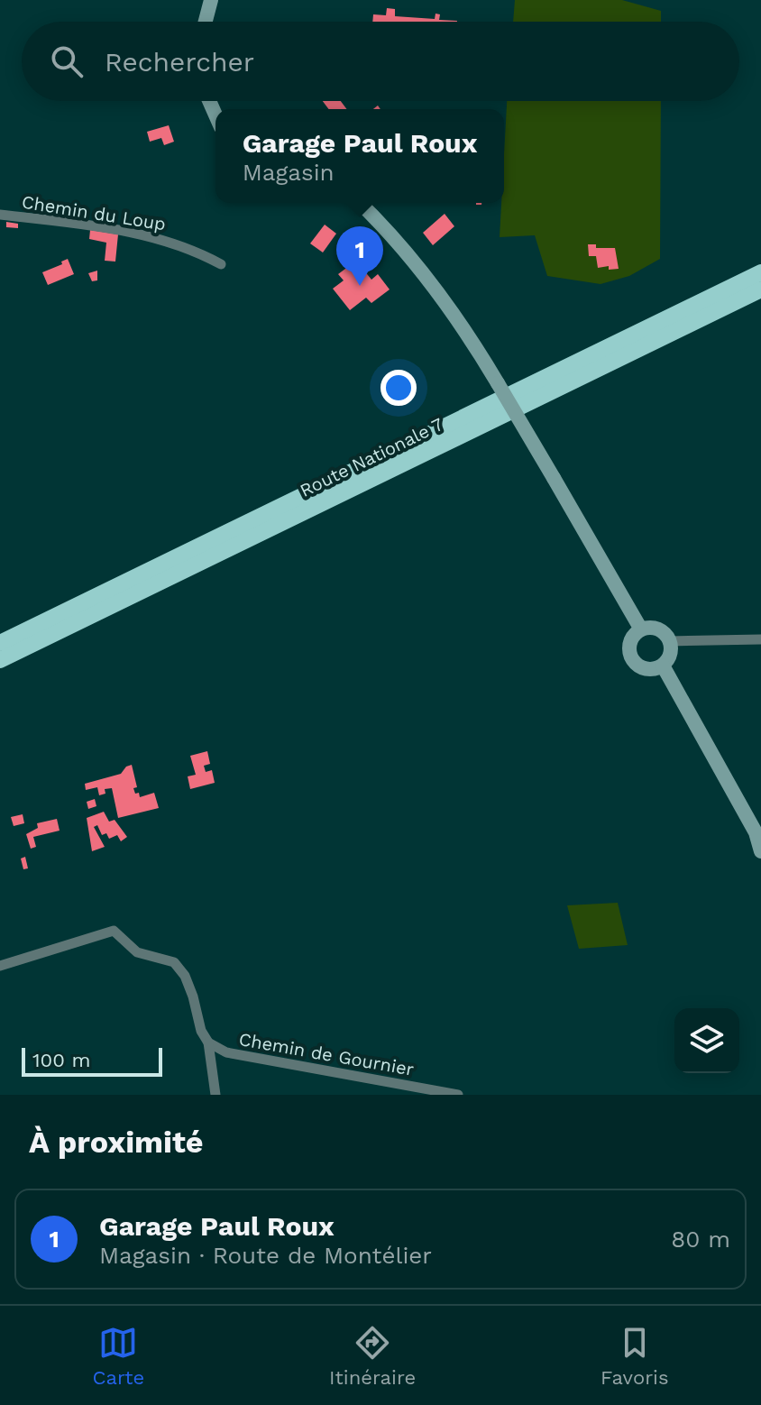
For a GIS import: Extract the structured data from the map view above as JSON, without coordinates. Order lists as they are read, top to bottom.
{
  "streets": {
    "highway": ["Route Nationale 7"],
    "street": ["Chemin du Loup", "Chemin de Gournier"]
  },
  "scale_bar": "100 m",
  "page": {
    "search": "Rechercher",
    "popup": ["Garage Paul Roux", "Magasin"],
    "pins": "1",
    "scale": "100 m",
    "heading": "À proximité",
    "list": [
      {
        "mark": "1",
        "name": "Garage Paul Roux",
        "note": "Magasin · Route de Montélier",
        "value": "80 m"
      }
    ],
    "nav": ["Carte", "Itinéraire", "Favoris"]
  }
}
